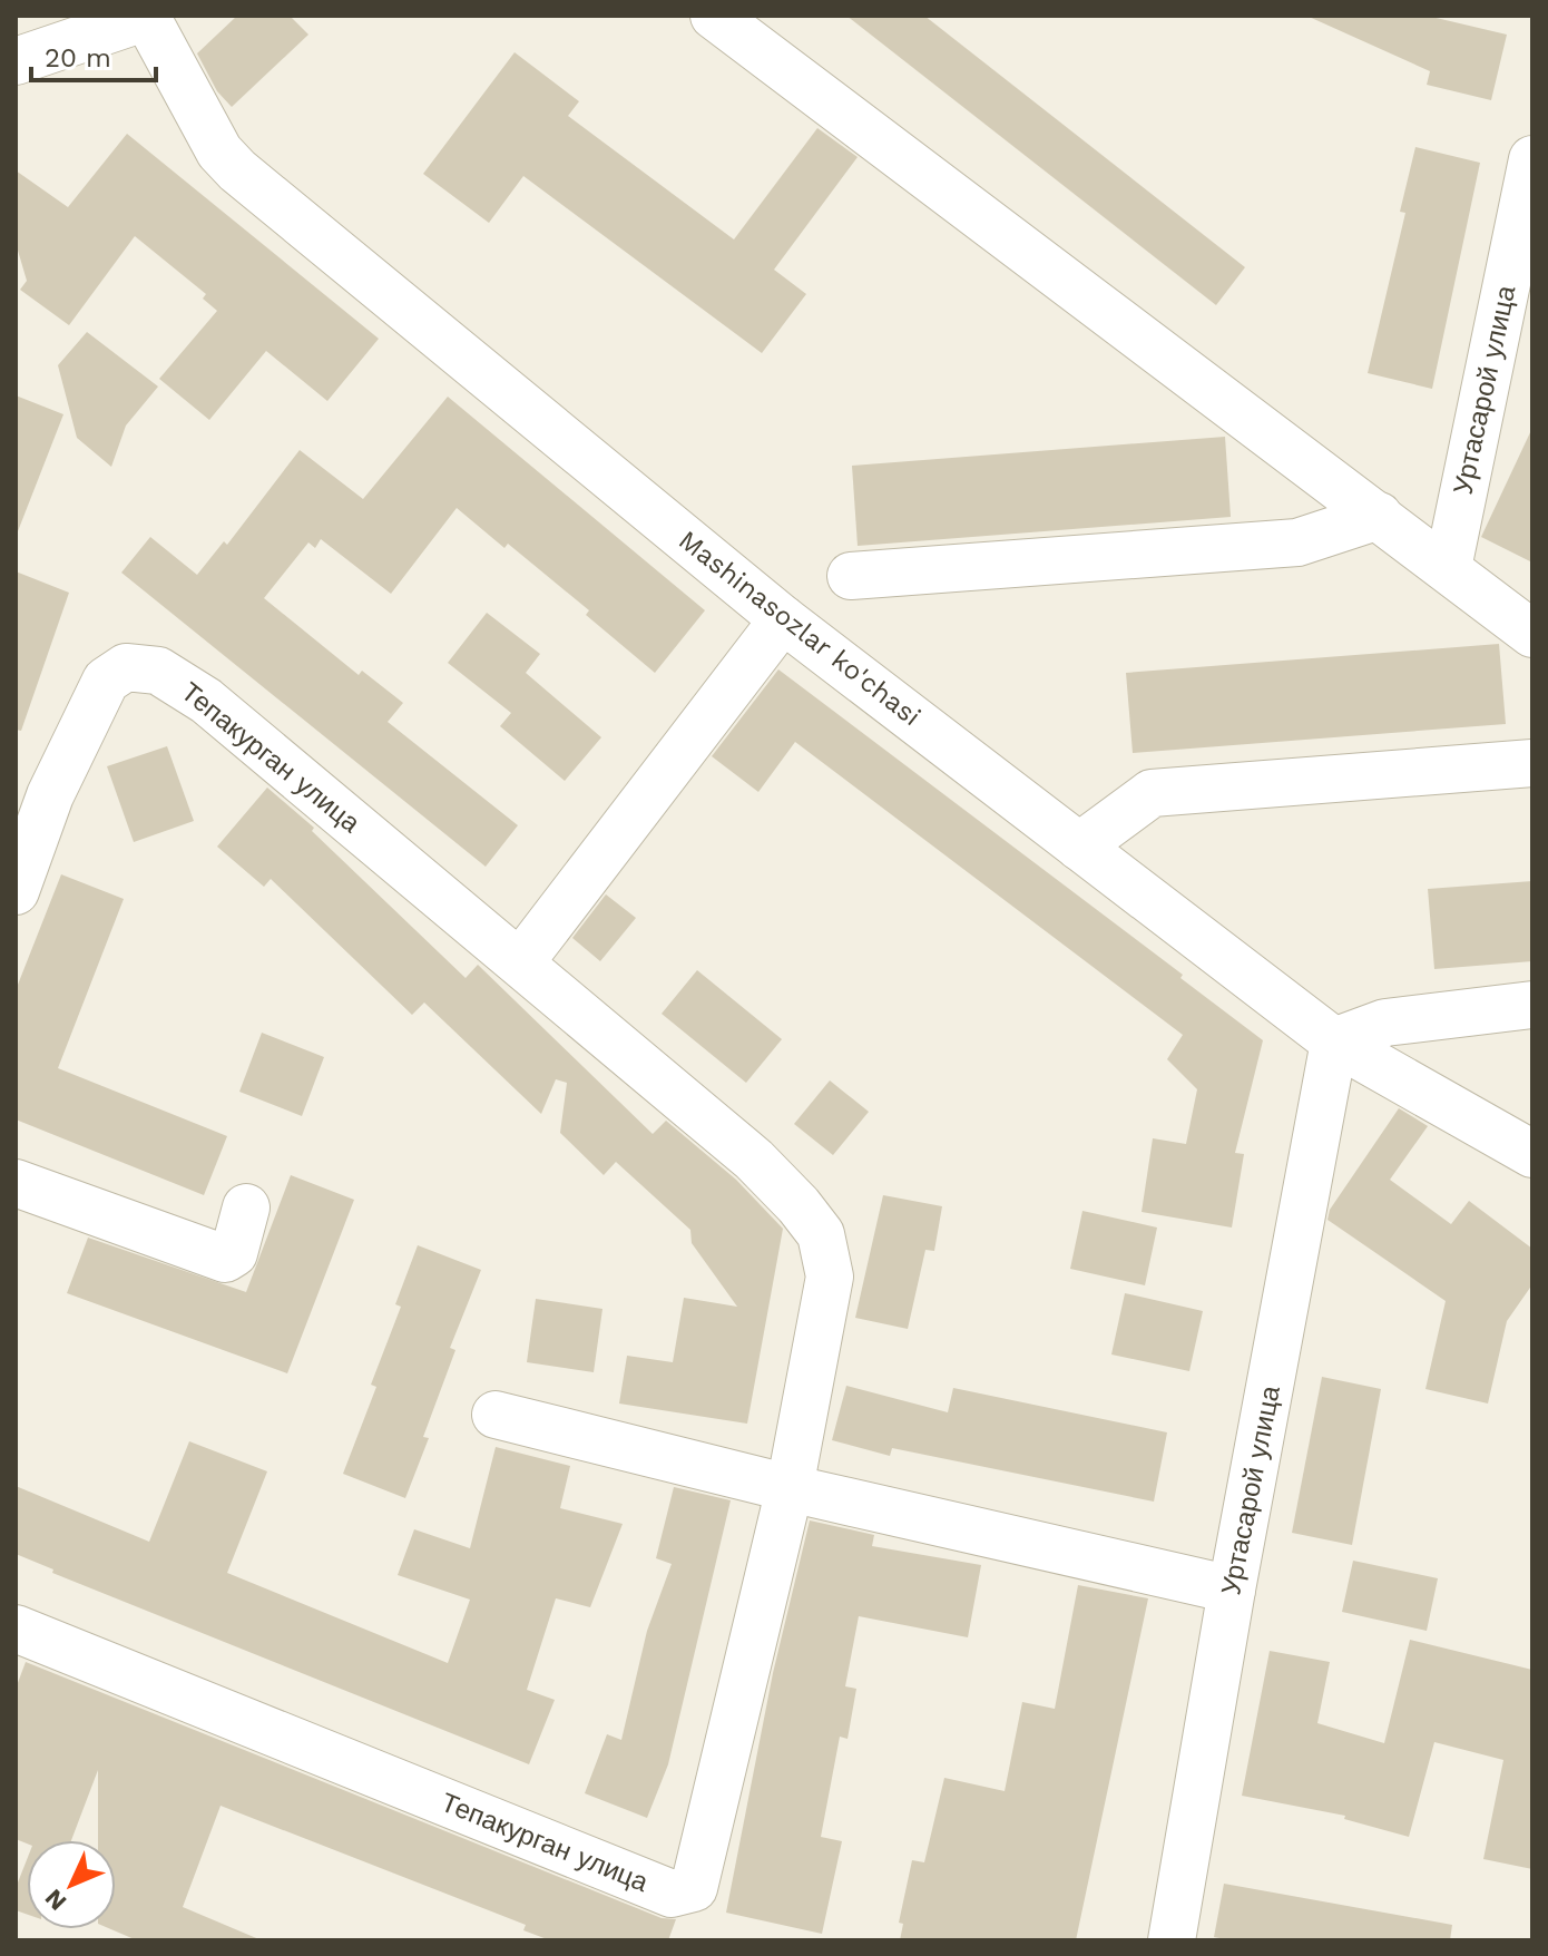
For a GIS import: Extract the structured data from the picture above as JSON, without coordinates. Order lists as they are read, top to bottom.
{
  "streets": {
    "street": ["Уртасарой улица", "Mashinasozlar ko'chasi", "Тепакурган улица"]
  },
  "crossings": [
    ["Уртасарой улица", "Mashinasozlar ko'chasi"]
  ],
  "scale_bar": "20 m",
  "north": "bottom left"
}
